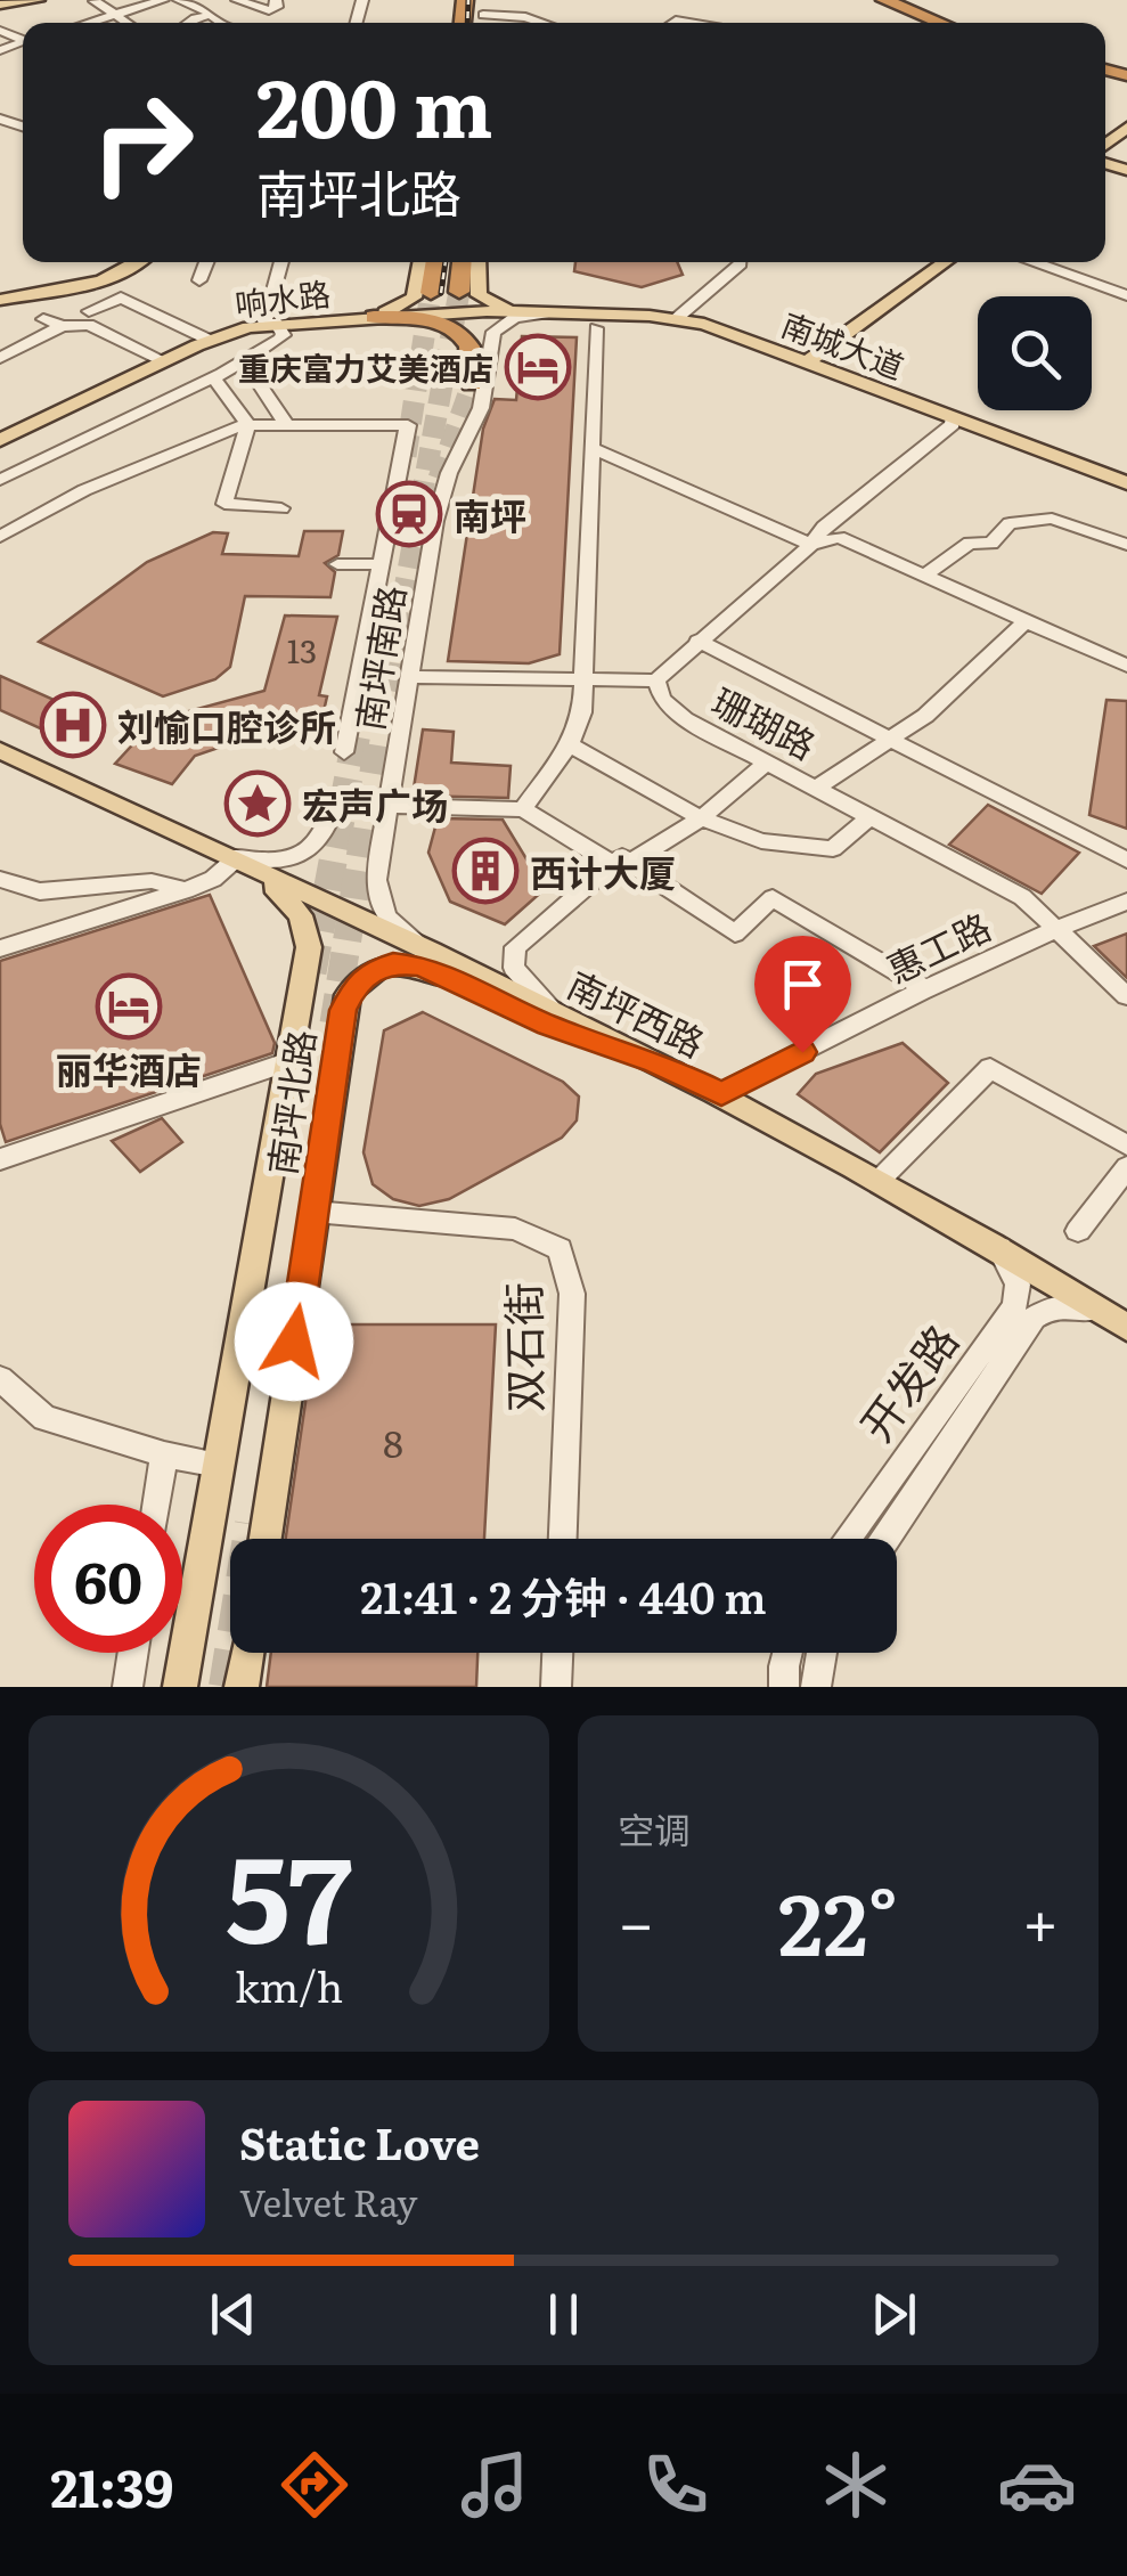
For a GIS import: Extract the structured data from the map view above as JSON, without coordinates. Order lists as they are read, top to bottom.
{
  "streets": {
    "main road": [
      "响水路",
      "南城大道",
      "南坪西路",
      "南坪北路"
    ],
    "street": [
      "南坪南路",
      "珊瑚路",
      "惠工路",
      "双石街",
      "开发路"
    ]
  },
  "crossings": [
    ["响水路", "南城大道"],
    ["响水路", "南坪南路"],
    ["南城大道", "南坪南路"],
    ["南城大道", "珊瑚路"],
    ["南坪南路", "南坪西路"],
    ["珊瑚路", "惠工路"],
    ["惠工路", "南坪西路"],
    ["南坪西路", "南坪北路"],
    ["南坪西路", "开发路"],
    ["南坪北路", "双石街"]
  ],
  "places": {
    "hotel": ["重庆富力艾美酒店", "丽华酒店"],
    "station": ["南坪"],
    "hospital": ["刘愉口腔诊所"],
    "place": ["宏声广场"],
    "building": ["西计大厦"]
  },
  "house_numbers": ["13", "8"],
  "page": {
    "turn": ["200 m", "南坪北路"],
    "limit": "60",
    "trip": "21:41 · 2 分钟 · 440 m",
    "tile": "空调",
    "heat": ["−", "22°", "+"],
    "song": ["Static Love", "Velvet Ray"],
    "tabs": "21:39",
    "gauge": ["57", "km/h"]
  }
}
